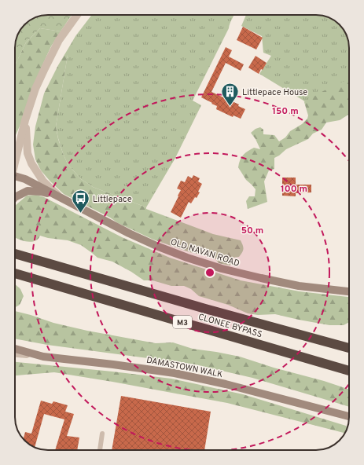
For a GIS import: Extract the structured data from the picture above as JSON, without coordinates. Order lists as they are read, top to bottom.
{
  "streets": {
    "highway": ["M3", "CLONEE BYPASS"],
    "main road": ["OLD NAVAN ROAD", "DAMASTOWN WALK"]
  },
  "places": {
    "building": ["Littlepace House"],
    "bus stop": ["Littlepace"]
  },
  "rings": ["150 m", "100 m", "50 m"]
}
